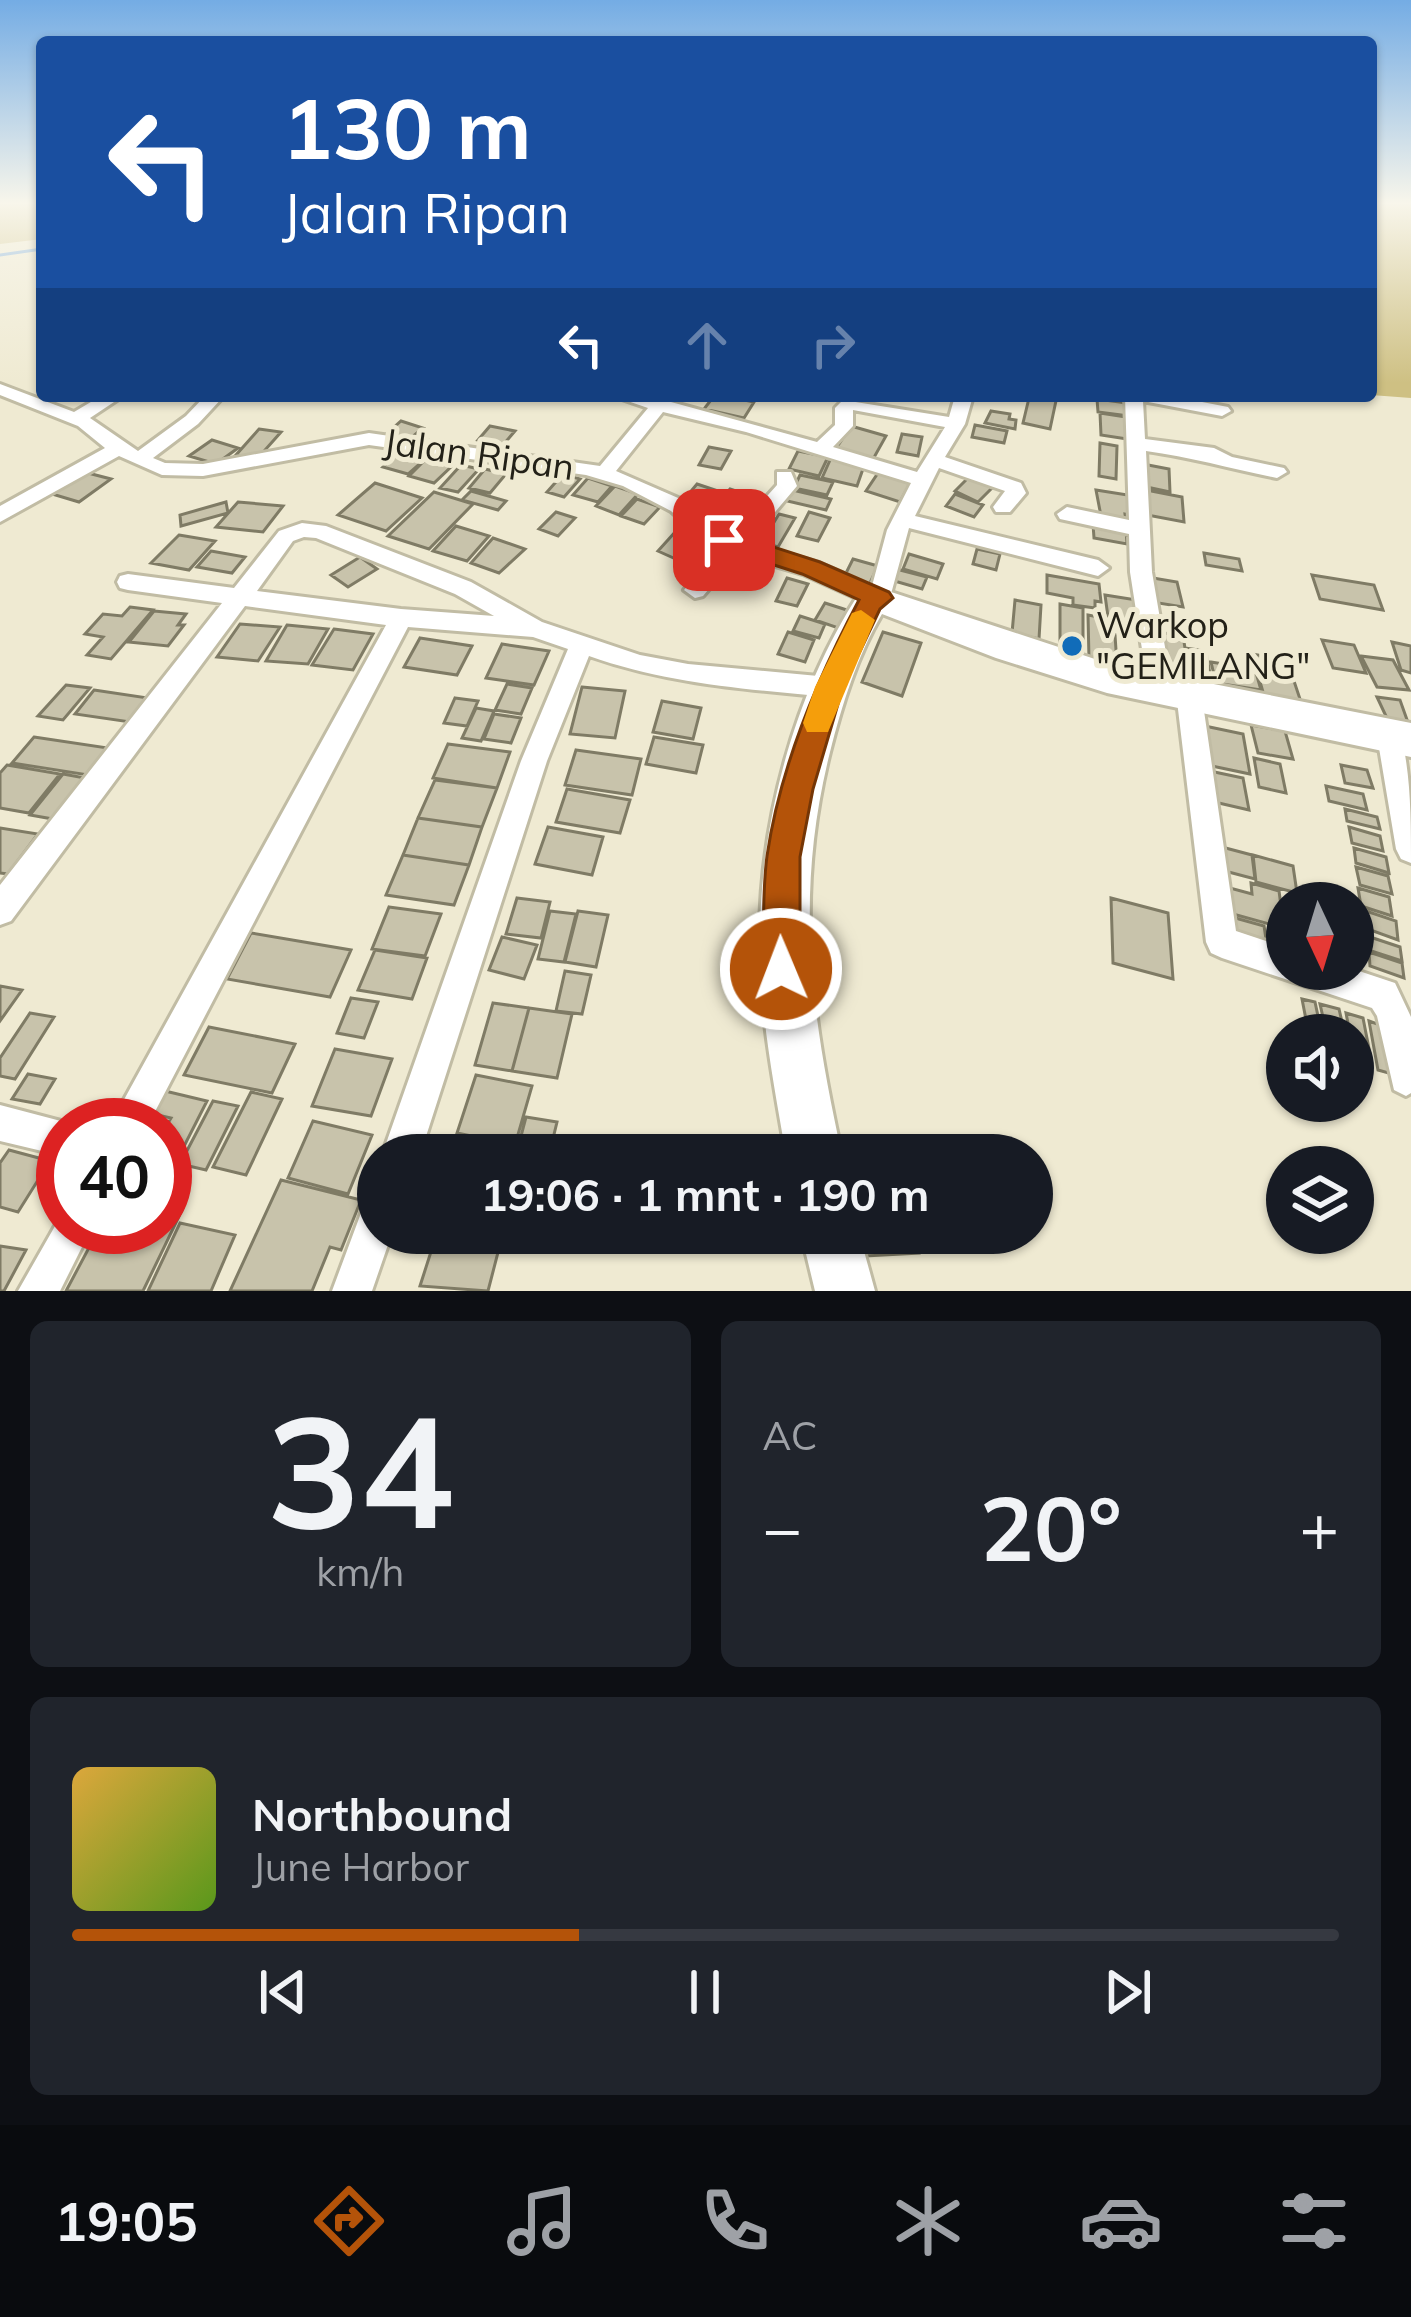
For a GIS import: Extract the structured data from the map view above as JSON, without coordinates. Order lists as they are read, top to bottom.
{
  "streets": {
    "street": ["Jalan Ripan"]
  },
  "places": ["Warkop \"GEMILANG\""],
  "north": "bottom",
  "page": {
    "turn": ["130 m", "Jalan Ripan"],
    "limit": "40",
    "trip": "19:06 · 1 mnt · 190 m",
    "tile": [
      ["34", "km/h"],
      "AC"
    ],
    "heat": ["−", "20°", "+"],
    "song": ["Northbound", "June Harbor"],
    "tabs": "19:05"
  }
}
